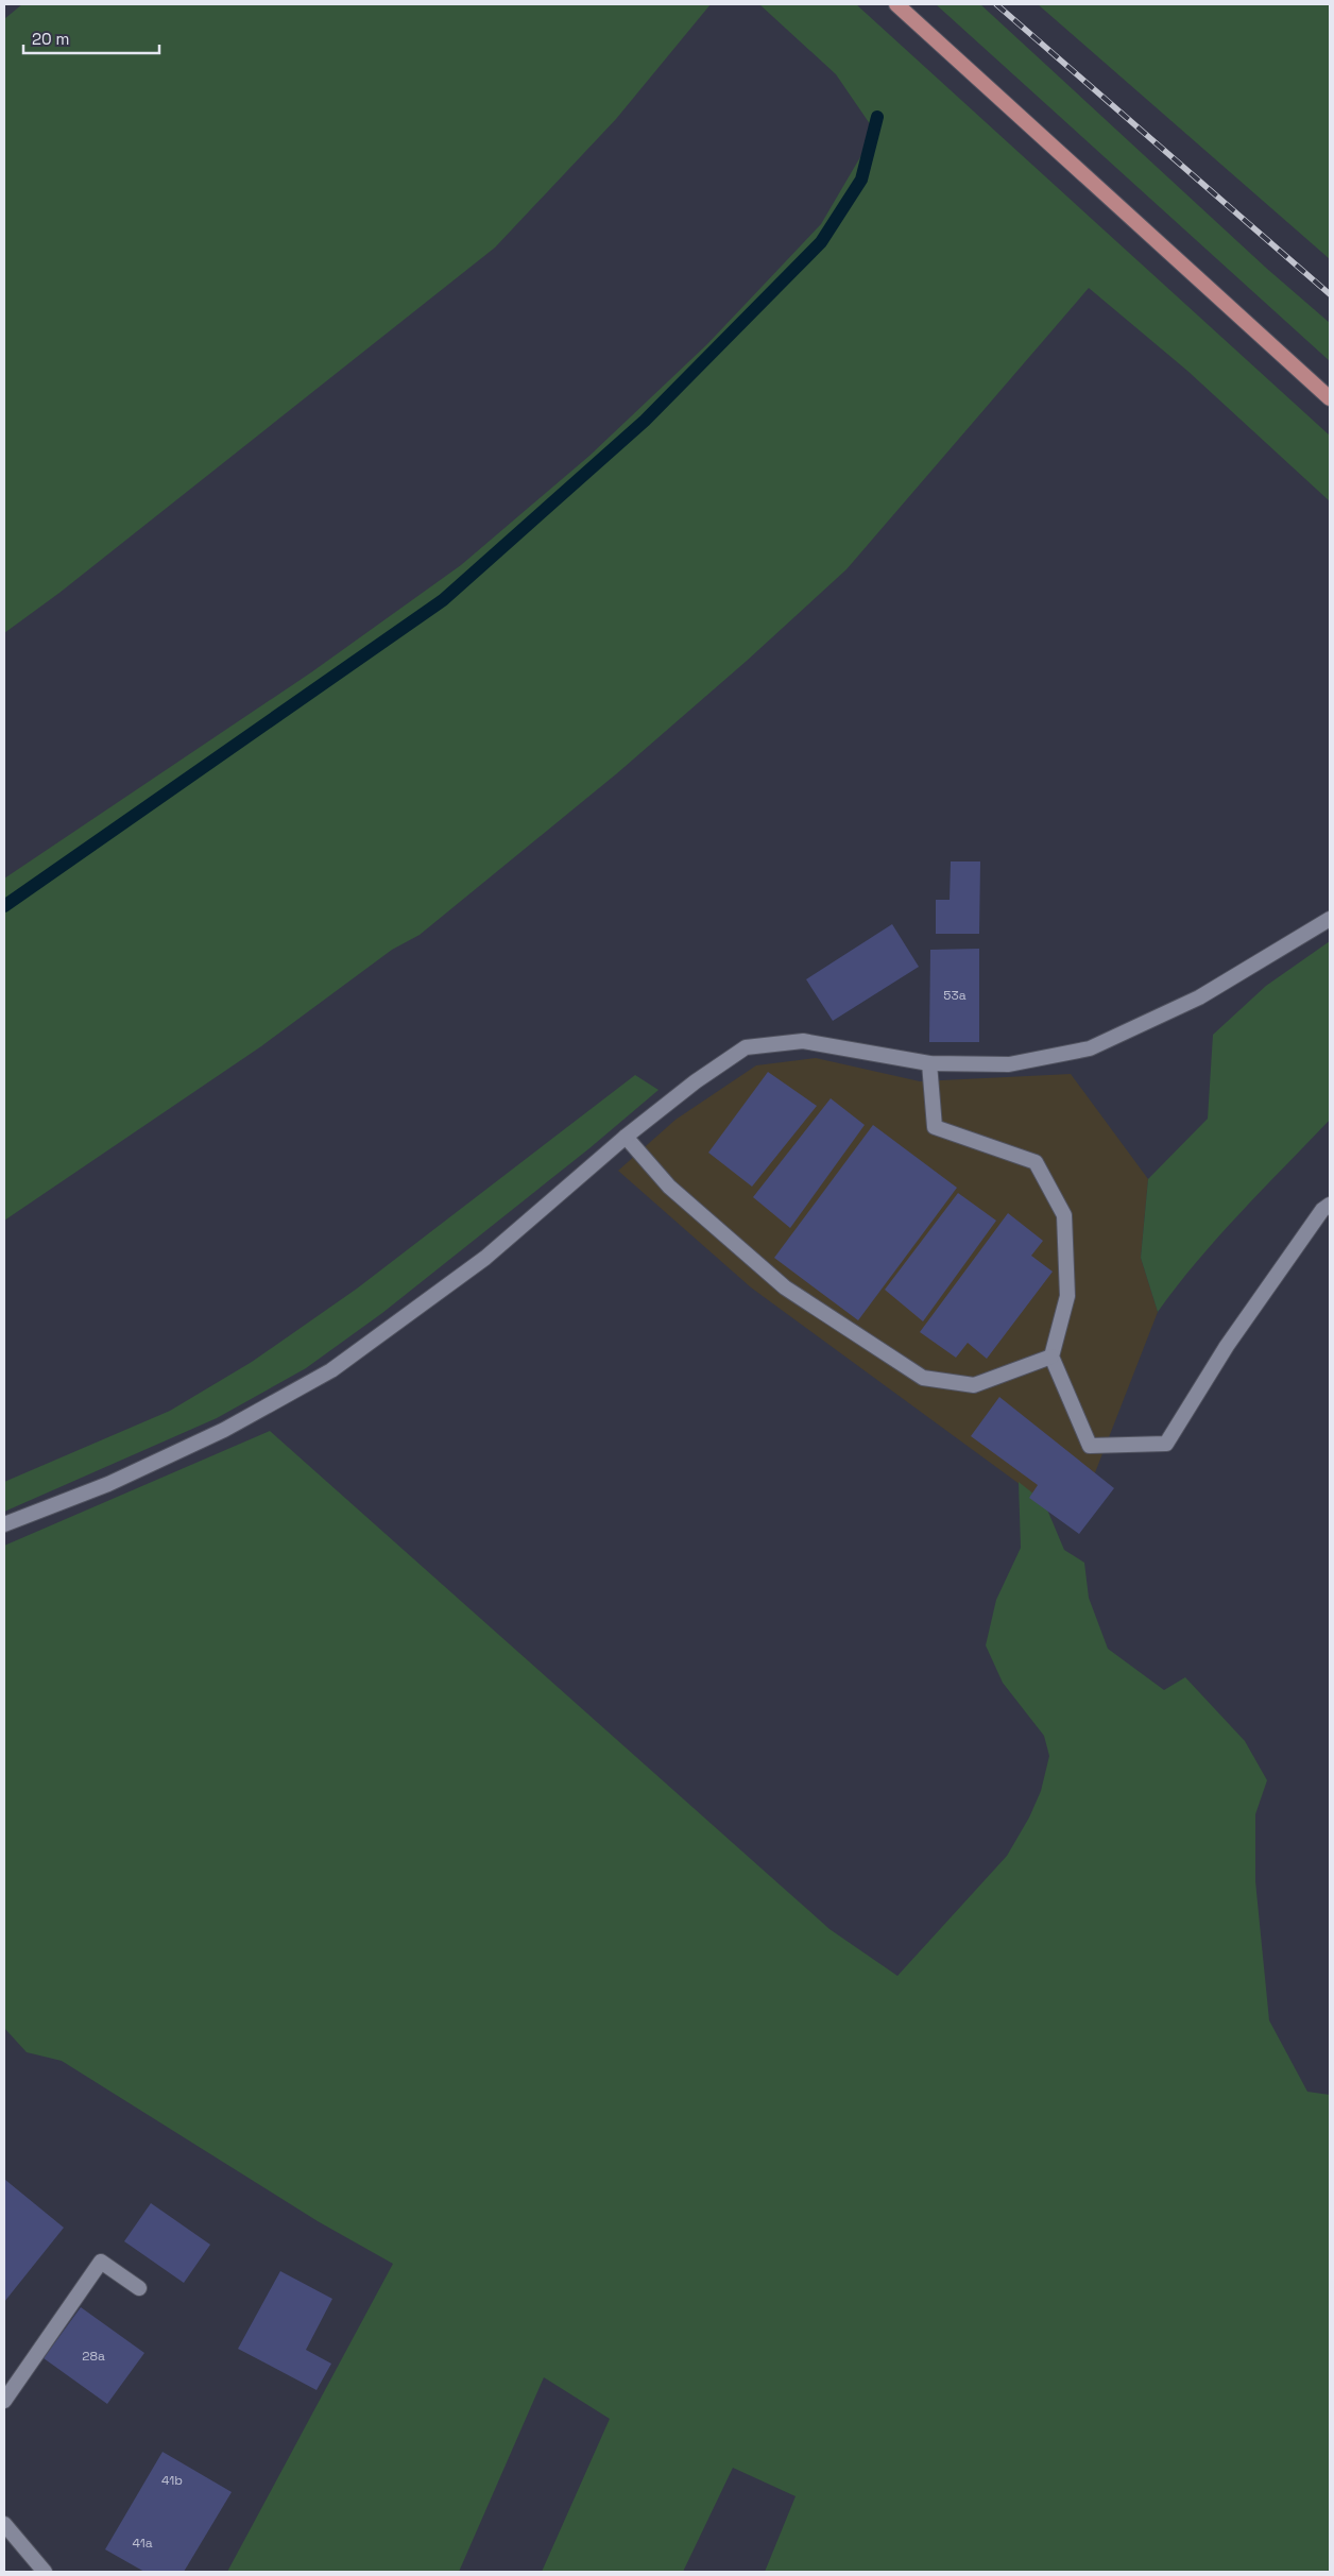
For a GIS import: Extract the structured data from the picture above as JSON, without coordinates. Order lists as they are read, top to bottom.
{
  "house_numbers": [
    "53a",
    "28a",
    "41b",
    "41a"
  ],
  "scale_bar": "20 m"
}
